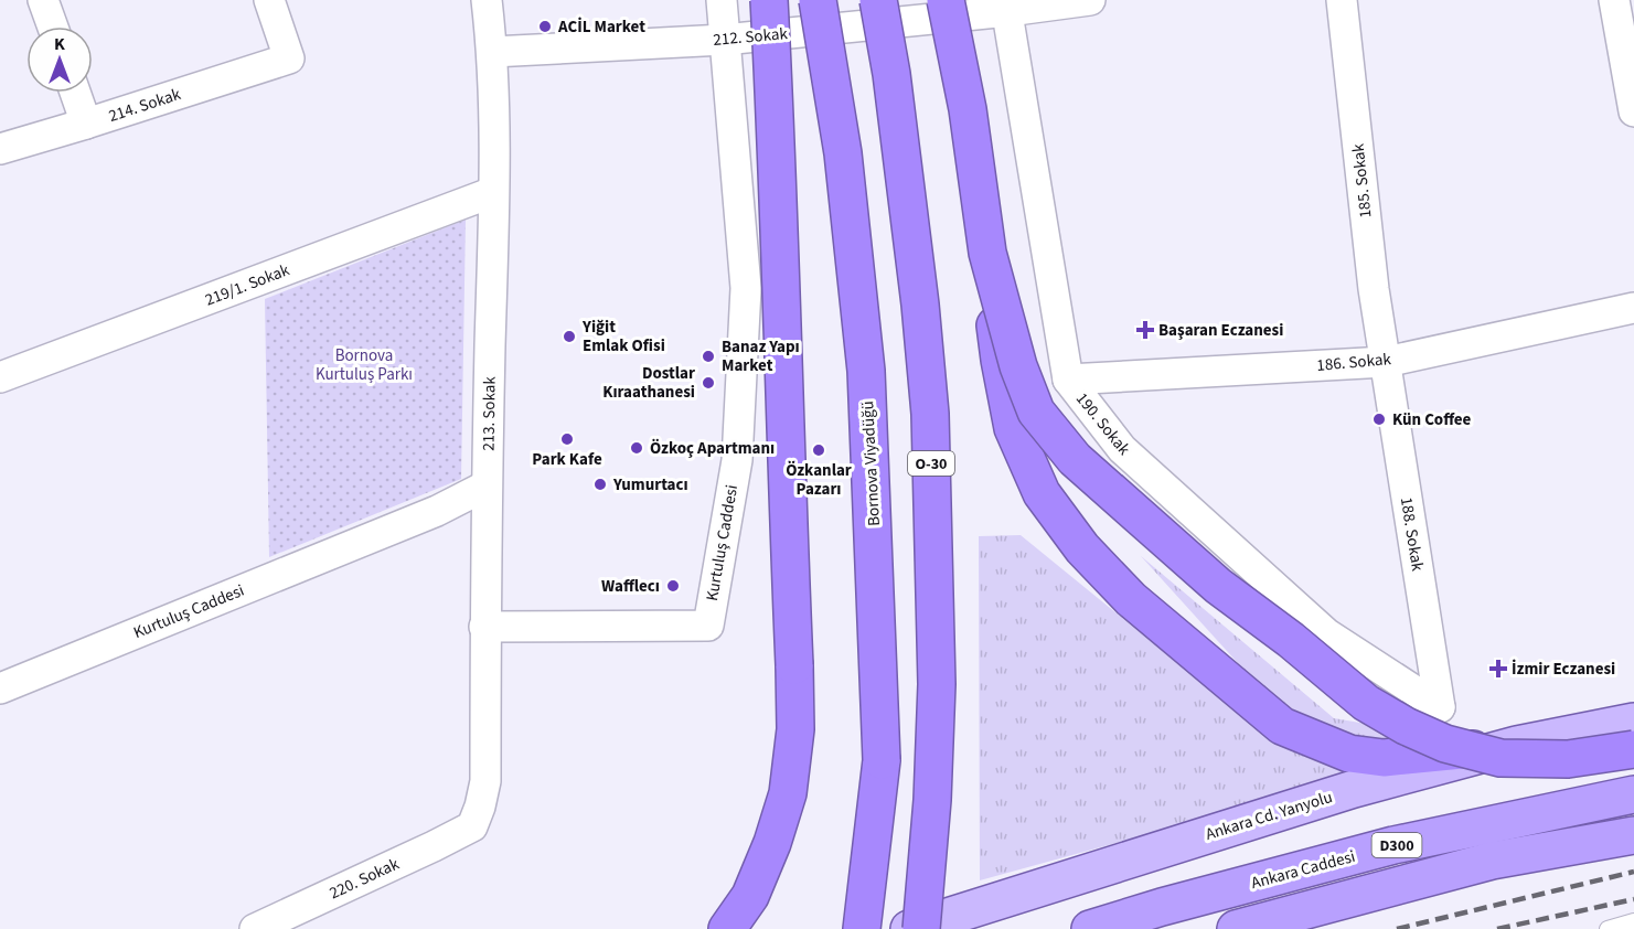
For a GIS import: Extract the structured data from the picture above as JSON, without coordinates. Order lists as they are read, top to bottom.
{
  "streets": {
    "highway": [
      "Bornova Viyadüğü",
      "O-30",
      "D300",
      "Ankara Caddesi"
    ],
    "main road": ["Ankara Cd. Yanyolu"],
    "street": [
      "212. Sokak",
      "214. Sokak",
      "185. Sokak",
      "219/1. Sokak",
      "186. Sokak",
      "213. Sokak",
      "190. Sokak",
      "188. Sokak",
      "Kurtuluş Caddesi",
      "220. Sokak"
    ]
  },
  "crossings": [
    ["212. Sokak", "213. Sokak"],
    ["212. Sokak", "190. Sokak"],
    ["212. Sokak", "Kurtuluş Caddesi"],
    ["185. Sokak", "186. Sokak"],
    ["185. Sokak", "188. Sokak"],
    ["219/1. Sokak", "213. Sokak"],
    ["186. Sokak", "190. Sokak"],
    ["186. Sokak", "188. Sokak"],
    ["213. Sokak", "Kurtuluş Caddesi"],
    ["213. Sokak", "220. Sokak"],
    ["190. Sokak", "188. Sokak"]
  ],
  "parks": ["Bornova Kurtuluş Parkı"],
  "places": {
    "other": [
      "ACİL Market",
      "Yiğit Emlak Ofisi",
      "Banaz Yapı Market",
      "Dostlar Kıraathanesi",
      "Kün Coffee",
      "Park Kafe",
      "Özkoç Apartmanı",
      "Özkanlar Pazarı",
      "Yumurtacı",
      "Wafflecı"
    ],
    "health": ["Başaran Eczanesi", "İzmir Eczanesi"]
  },
  "north": "top"
}
